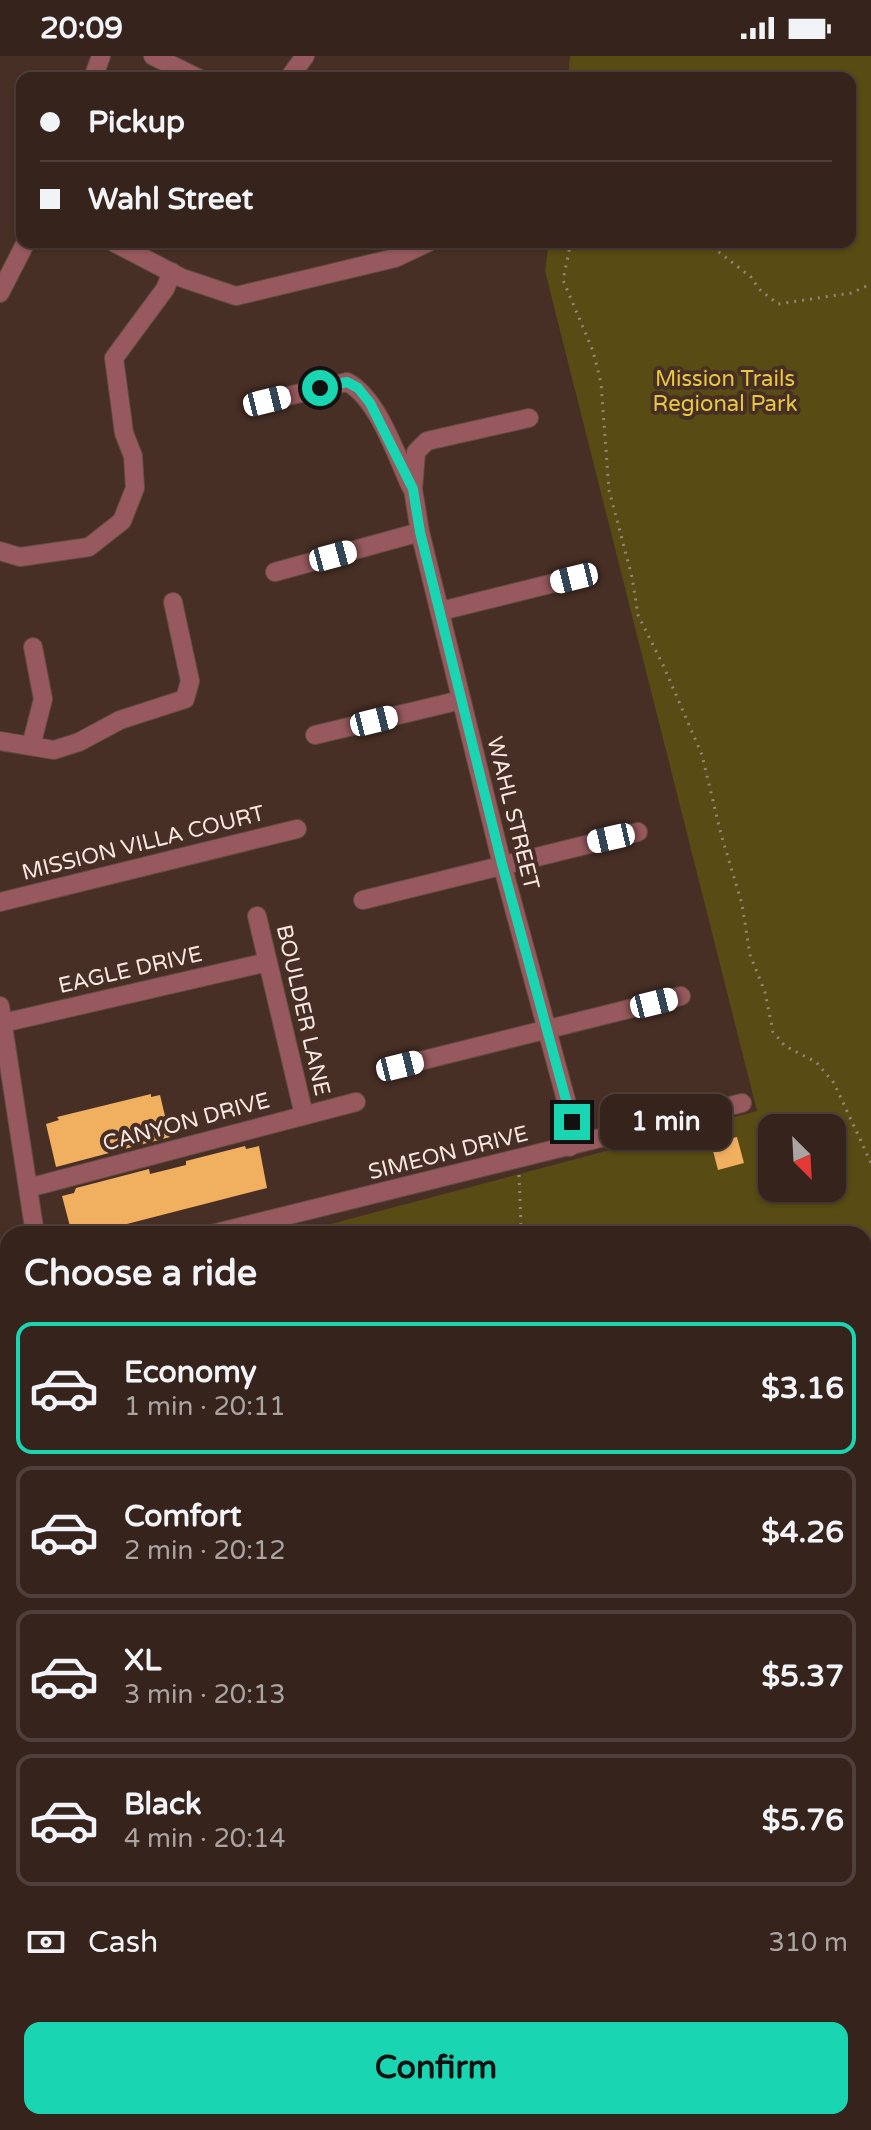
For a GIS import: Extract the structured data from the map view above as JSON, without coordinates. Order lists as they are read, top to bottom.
{
  "streets": {
    "street": [
      "WAHL STREET",
      "MISSION VILLA COURT",
      "EAGLE DRIVE",
      "BOULDER LANE",
      "CANYON DRIVE",
      "SIMEON DRIVE"
    ]
  },
  "crossings": [
    ["WAHL STREET", "SIMEON DRIVE"],
    ["EAGLE DRIVE", "BOULDER LANE"],
    ["BOULDER LANE", "CANYON DRIVE"]
  ],
  "parks": ["Mission Trails Regional Park"],
  "north": "bottom right",
  "page": {
    "status": "20:09",
    "banner": ["Pickup", "Wahl Street"],
    "bubble": "1 min",
    "heading": "Choose a ride",
    "list": [
      {
        "name": "Economy",
        "note": "1 min · 20:11",
        "value": "$3.16"
      },
      {
        "name": "Comfort",
        "note": "2 min · 20:12",
        "value": "$4.26"
      },
      {
        "name": "XL",
        "note": "3 min · 20:13",
        "value": "$5.37"
      },
      {
        "name": "Black",
        "note": "4 min · 20:14",
        "value": "$5.76"
      }
    ],
    "pay": ["Cash", "310 m"],
    "buttons": "Confirm"
  }
}
